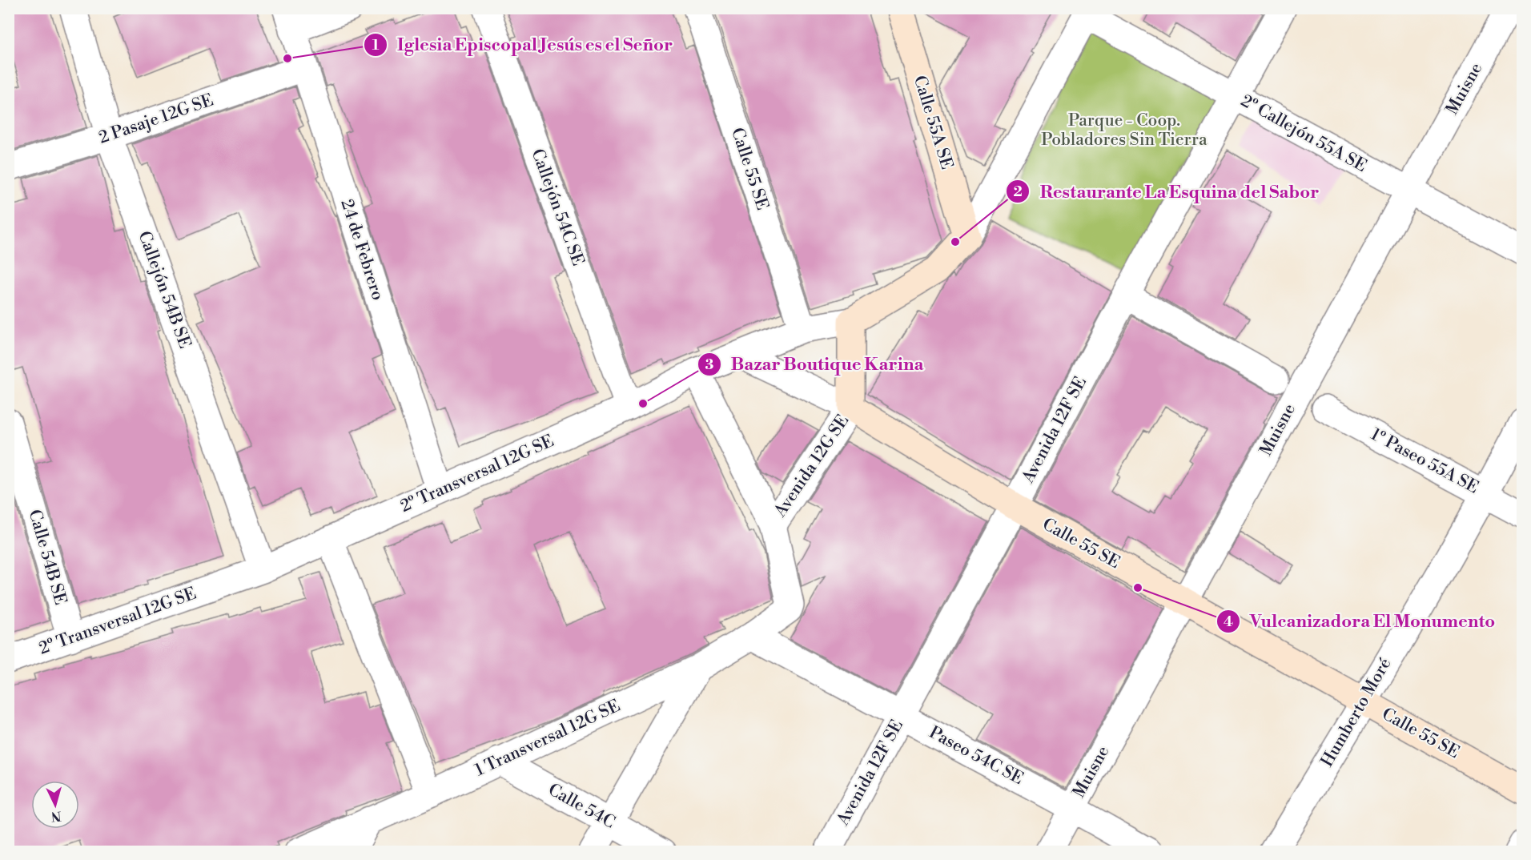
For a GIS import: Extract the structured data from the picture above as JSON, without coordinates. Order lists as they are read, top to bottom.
{
  "streets": {
    "street": [
      "Muisne",
      "2 Pasaje 12G SE",
      "Calle 55A SE",
      "2º Callejón 55A SE",
      "Calle 55 SE",
      "Callejón 54C SE",
      "24 de Febrero",
      "Callejón 54B SE",
      "Avenida 12F SE",
      "1º Paseo 55A SE",
      "Avenida 12G SE",
      "2º Transversal 12G SE",
      "Calle 54B SE",
      "Humberto Moré",
      "1 Transversal 12G SE",
      "Paseo 54C SE",
      "Calle 54C"
    ]
  },
  "crossings": [
    ["Muisne", "2º Callejón 55A SE"],
    ["Muisne", "Calle 55 SE"],
    ["Muisne", "Paseo 54C SE"],
    ["2 Pasaje 12G SE", "24 de Febrero"],
    ["2 Pasaje 12G SE", "Callejón 54B SE"],
    ["Calle 55A SE", "2º Transversal 12G SE"],
    ["2º Callejón 55A SE", "Avenida 12F SE"],
    ["Calle 55 SE", "Avenida 12F SE"],
    ["Calle 55 SE", "Avenida 12G SE"],
    ["Calle 55 SE", "2º Transversal 12G SE"],
    ["Calle 55 SE", "Humberto Moré"],
    ["Callejón 54C SE", "2º Transversal 12G SE"],
    ["24 de Febrero", "2º Transversal 12G SE"],
    ["Callejón 54B SE", "2º Transversal 12G SE"],
    ["Avenida 12F SE", "Paseo 54C SE"],
    ["1º Paseo 55A SE", "Humberto Moré"],
    ["Avenida 12G SE", "2º Transversal 12G SE"],
    ["Avenida 12G SE", "1 Transversal 12G SE"],
    ["2º Transversal 12G SE", "Calle 54B SE"],
    ["1 Transversal 12G SE", "Paseo 54C SE"],
    ["1 Transversal 12G SE", "Calle 54C"]
  ],
  "parks": ["Parque - Coop. Pobladores Sin Tierra"],
  "places": [
    "Iglesia Episcopal Jesús es el Señor",
    "Restaurante La Esquina del Sabor",
    "Bazar Boutique Karina",
    "Vulcanizadora El Monumento"
  ],
  "north": "bottom"
}
